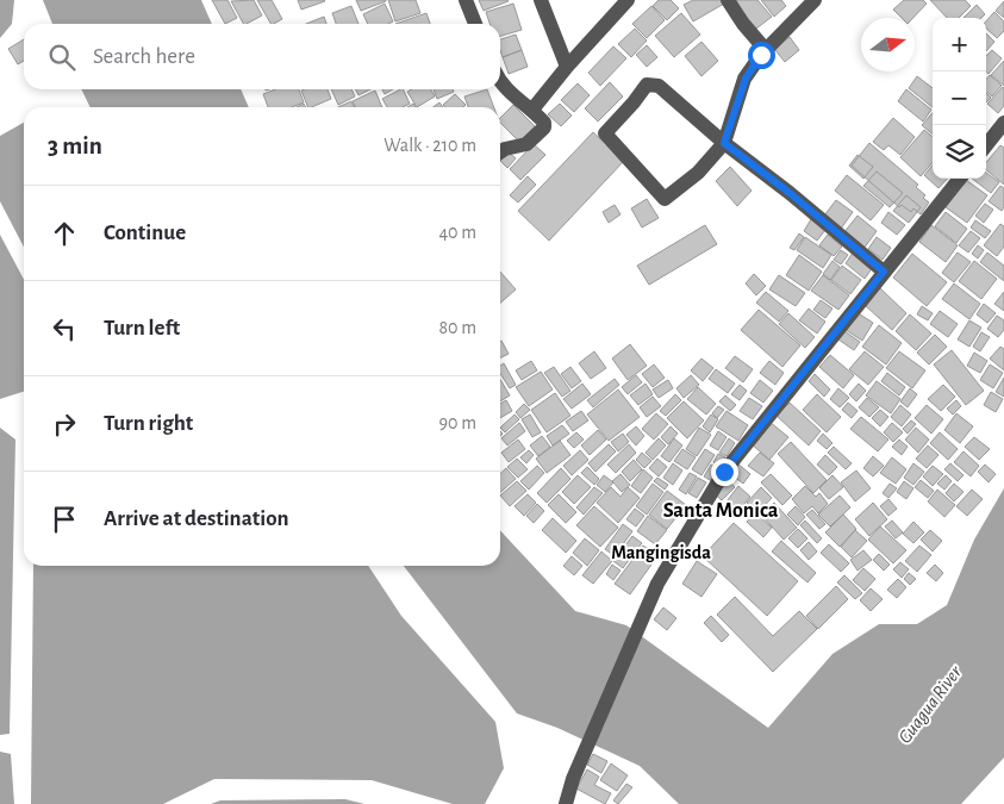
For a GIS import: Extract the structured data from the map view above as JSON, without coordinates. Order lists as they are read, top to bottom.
{
  "districts": ["Santa Monica", "Mangingisda"],
  "water": ["Guagua River"],
  "north": "right",
  "page": {
    "map_buttons": ["+", "−"],
    "search": "Search here",
    "heading": ["3 min", "Walk · 210 m"],
    "list": [
      ["Continue", "40 m"],
      ["Turn left", "80 m"],
      ["Turn right", "90 m"],
      "Arrive at destination"
    ]
  }
}
